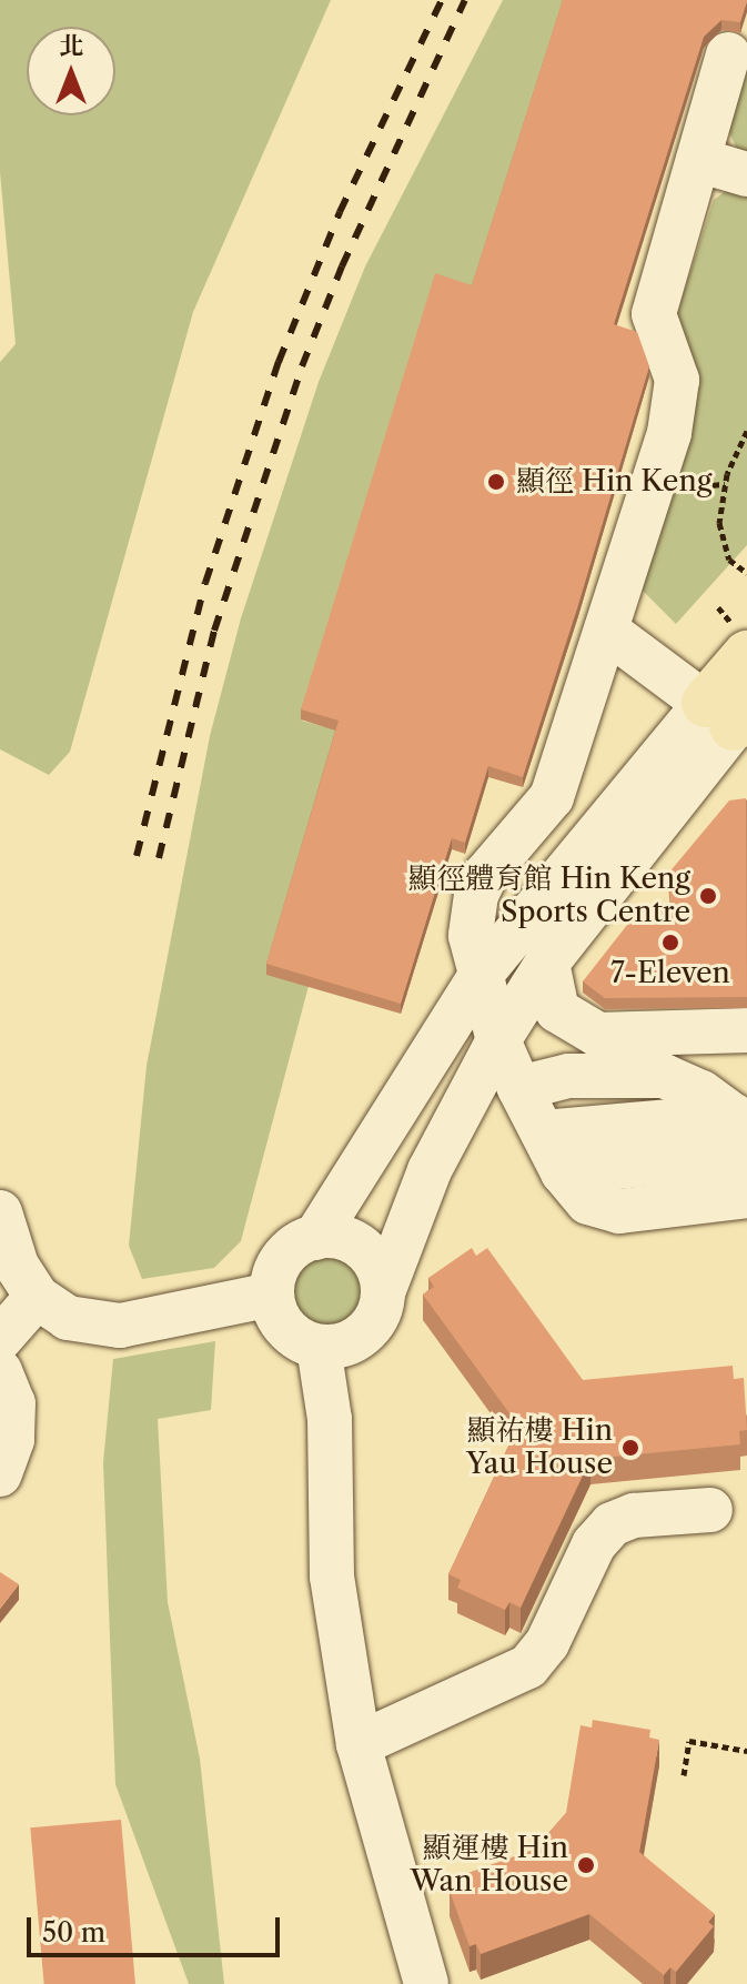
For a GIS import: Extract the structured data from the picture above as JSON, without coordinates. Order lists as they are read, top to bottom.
{
  "places": [
    "顯徑 Hin Keng",
    "顯徑體育館 Hin Keng Sports Centre",
    "7-Eleven",
    "顯祐樓 Hin Yau House",
    "顯運樓 Hin Wan House"
  ],
  "scale_bar": "50 m",
  "north": "top"
}
